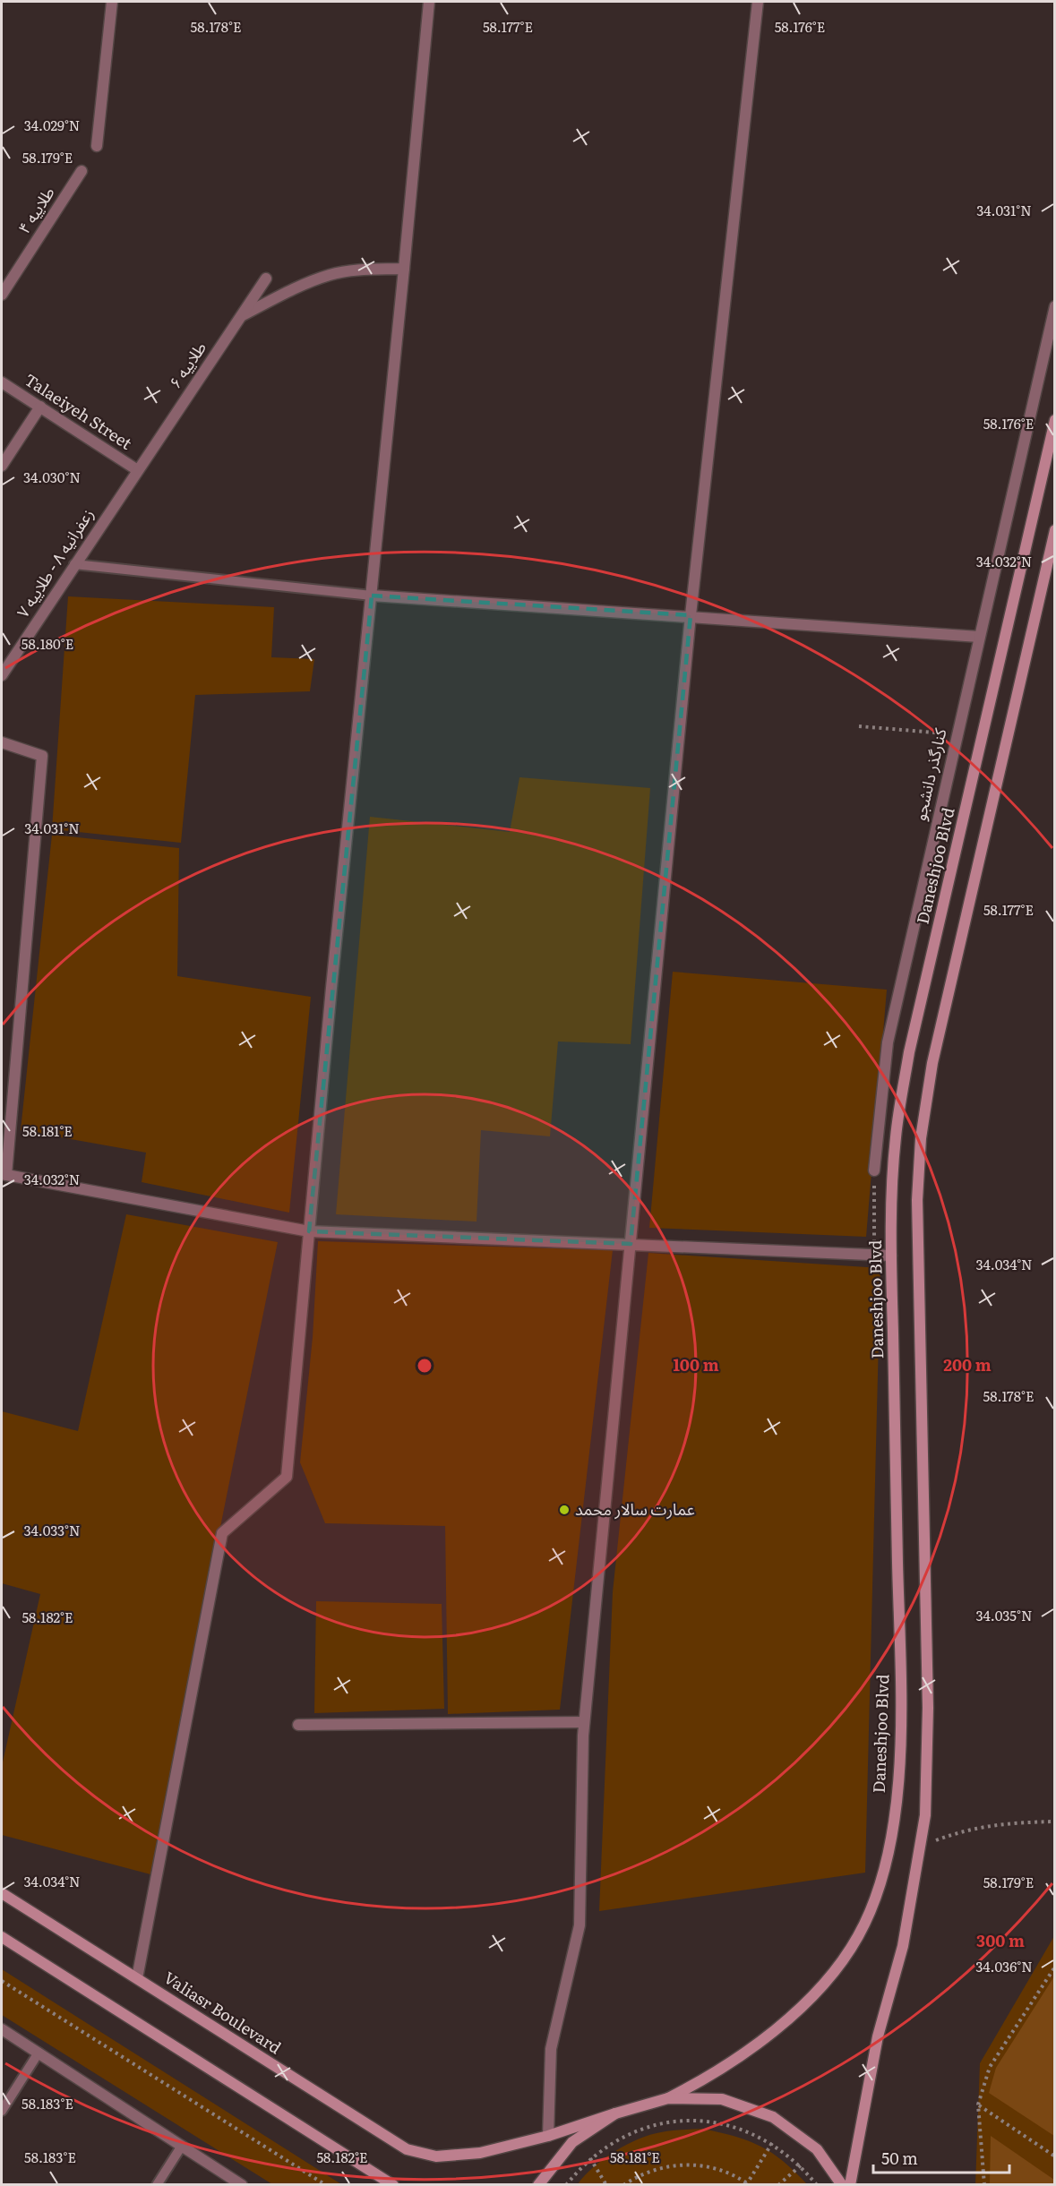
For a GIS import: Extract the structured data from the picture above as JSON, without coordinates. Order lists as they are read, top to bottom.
{
  "streets": {
    "main road": ["Daneshjoo Blvd", "Valiasr Boulevard"],
    "street": [
      "طلاییه ۴",
      "طلاییه ۶",
      "Talaeiyeh Street",
      "زعفرانیه ۸ - طلاییه ۷",
      "کنارگذر دانشجو"
    ]
  },
  "crossings": [
    ["طلاییه ۶", "Talaeiyeh Street"],
    ["طلاییه ۶", "زعفرانیه ۸ - طلاییه ۷"],
    ["Talaeiyeh Street", "زعفرانیه ۸ - طلاییه ۷"],
    ["Daneshjoo Blvd", "Valiasr Boulevard"]
  ],
  "places": ["عمارت سالار محمد"],
  "scale_bar": "50 m",
  "coordinates": [
    "58.178°E",
    "58.177°E",
    "58.176°E",
    "34.029°N",
    "58.179°E",
    "34.031°N",
    "34.030°N",
    "34.032°N",
    "58.180°E",
    "58.181°E",
    "34.034°N",
    "34.033°N",
    "34.035°N",
    "58.182°E",
    "34.036°N",
    "58.183°E"
  ],
  "rings": ["100 m", "200 m", "300 m"]
}
